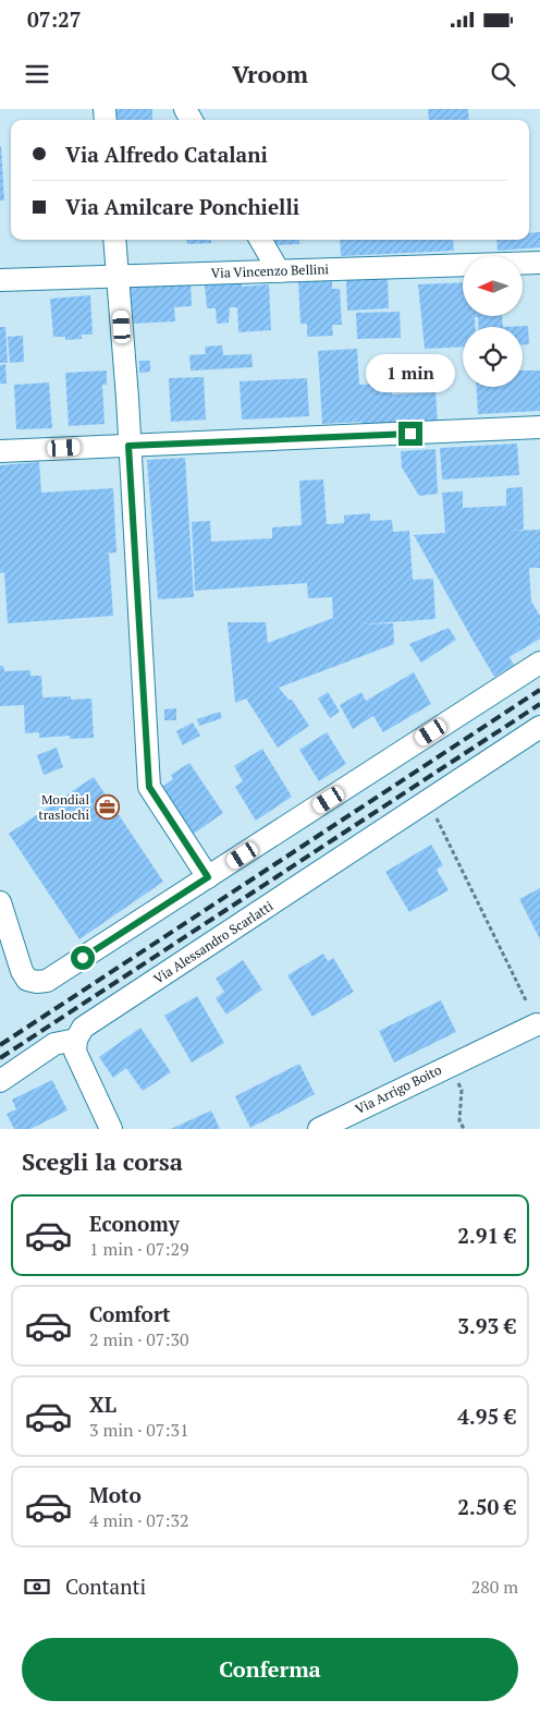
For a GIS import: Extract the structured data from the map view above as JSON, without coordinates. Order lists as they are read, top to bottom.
{
  "streets": {
    "street": ["Via Vincenzo Bellini", "Via Alessandro Scarlatti", "Via Arrigo Boito"]
  },
  "places": {
    "office": ["Mondial traslochi"]
  },
  "north": "left",
  "page": {
    "status": "07:27",
    "header": "Vroom",
    "banner": ["Via Alfredo Catalani", "Via Amilcare Ponchielli"],
    "bubble": "1 min",
    "heading": "Scegli la corsa",
    "list": [
      {
        "name": "Economy",
        "note": "1 min · 07:29",
        "value": "2.91 €"
      },
      {
        "name": "Comfort",
        "note": "2 min · 07:30",
        "value": "3.93 €"
      },
      {
        "name": "XL",
        "note": "3 min · 07:31",
        "value": "4.95 €"
      },
      {
        "name": "Moto",
        "note": "4 min · 07:32",
        "value": "2.50 €"
      }
    ],
    "pay": ["Contanti", "280 m"],
    "buttons": "Conferma"
  }
}
